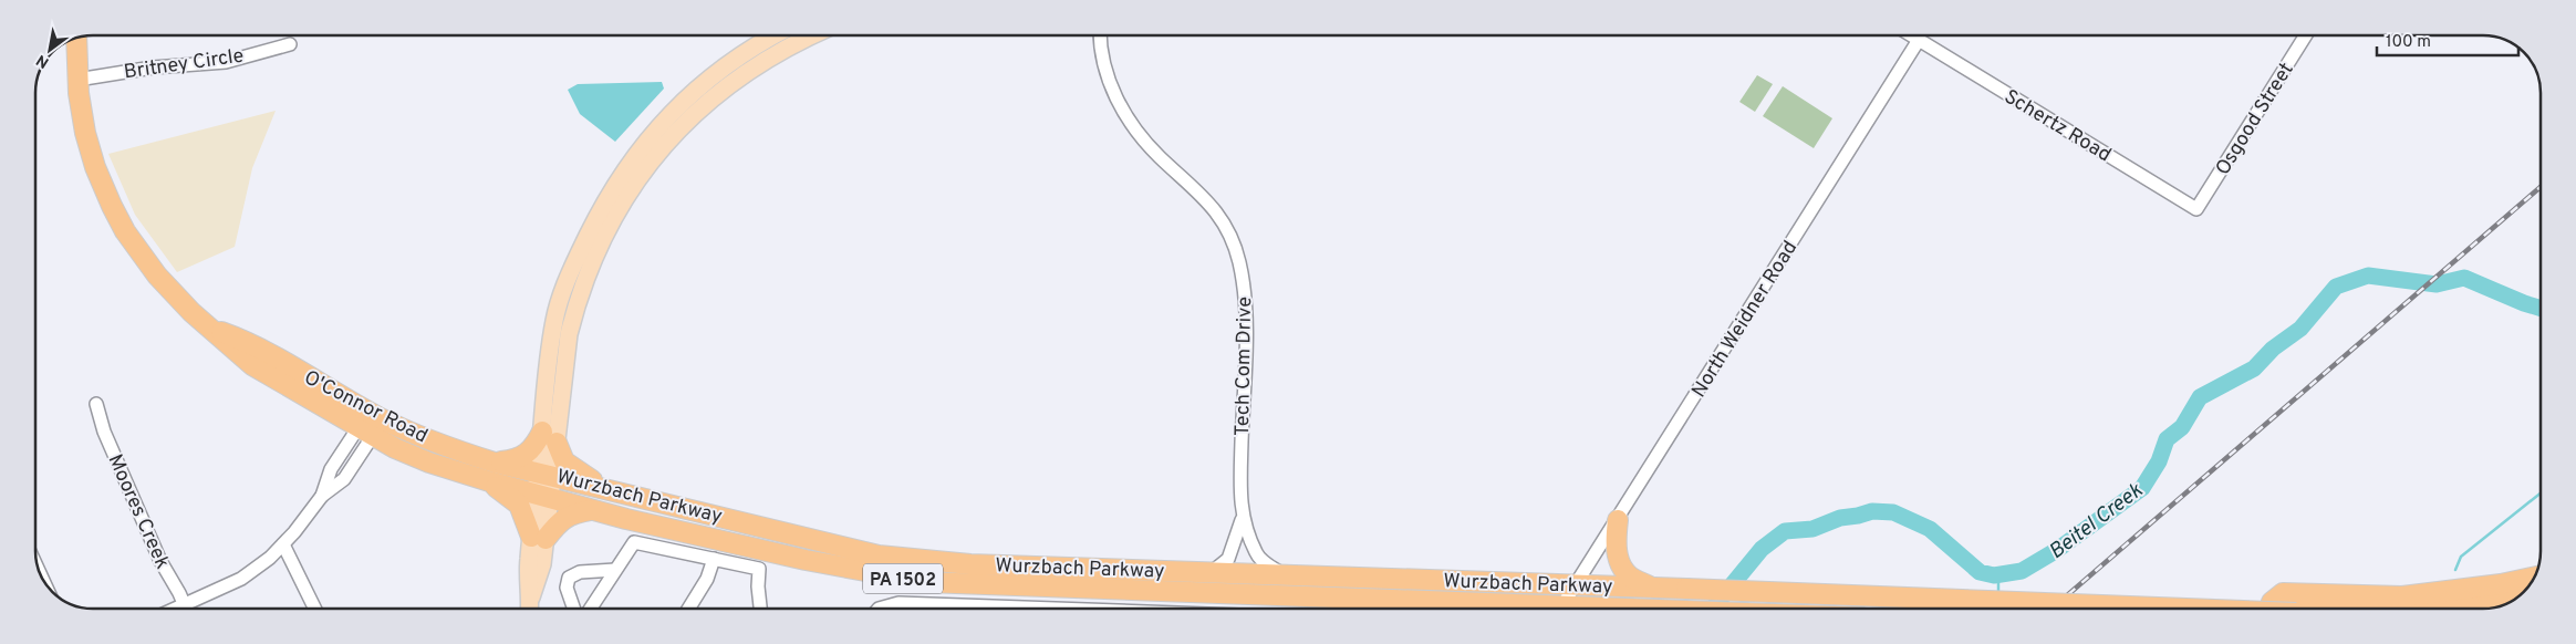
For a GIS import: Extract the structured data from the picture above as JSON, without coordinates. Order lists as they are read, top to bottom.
{
  "streets": {
    "highway": ["O'Connor Road", "Wurzbach Parkway", "PA 1502"],
    "street": [
      "Britney Circle",
      "Osgood Street",
      "Schertz Road",
      "North Weidner Road",
      "Tech Com Drive",
      "Moores Creek"
    ]
  },
  "crossings": [
    ["Britney Circle", "O'Connor Road"],
    ["Osgood Street", "Schertz Road"],
    ["Schertz Road", "North Weidner Road"],
    ["North Weidner Road", "Wurzbach Parkway"],
    ["Tech Com Drive", "Wurzbach Parkway"],
    ["O'Connor Road", "Wurzbach Parkway"]
  ],
  "water": ["Beitel Creek"],
  "scale_bar": "100 m",
  "north": "bottom left"
}
